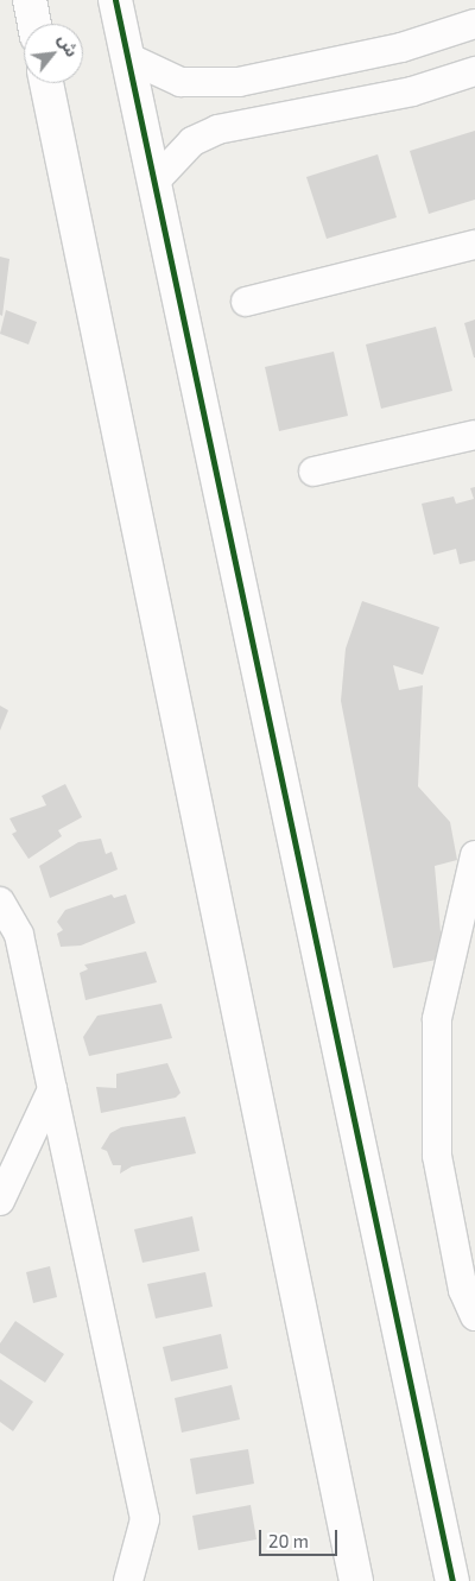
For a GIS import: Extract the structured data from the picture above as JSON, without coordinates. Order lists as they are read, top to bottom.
{
  "scale_bar": "20 m",
  "north": "top right"
}
